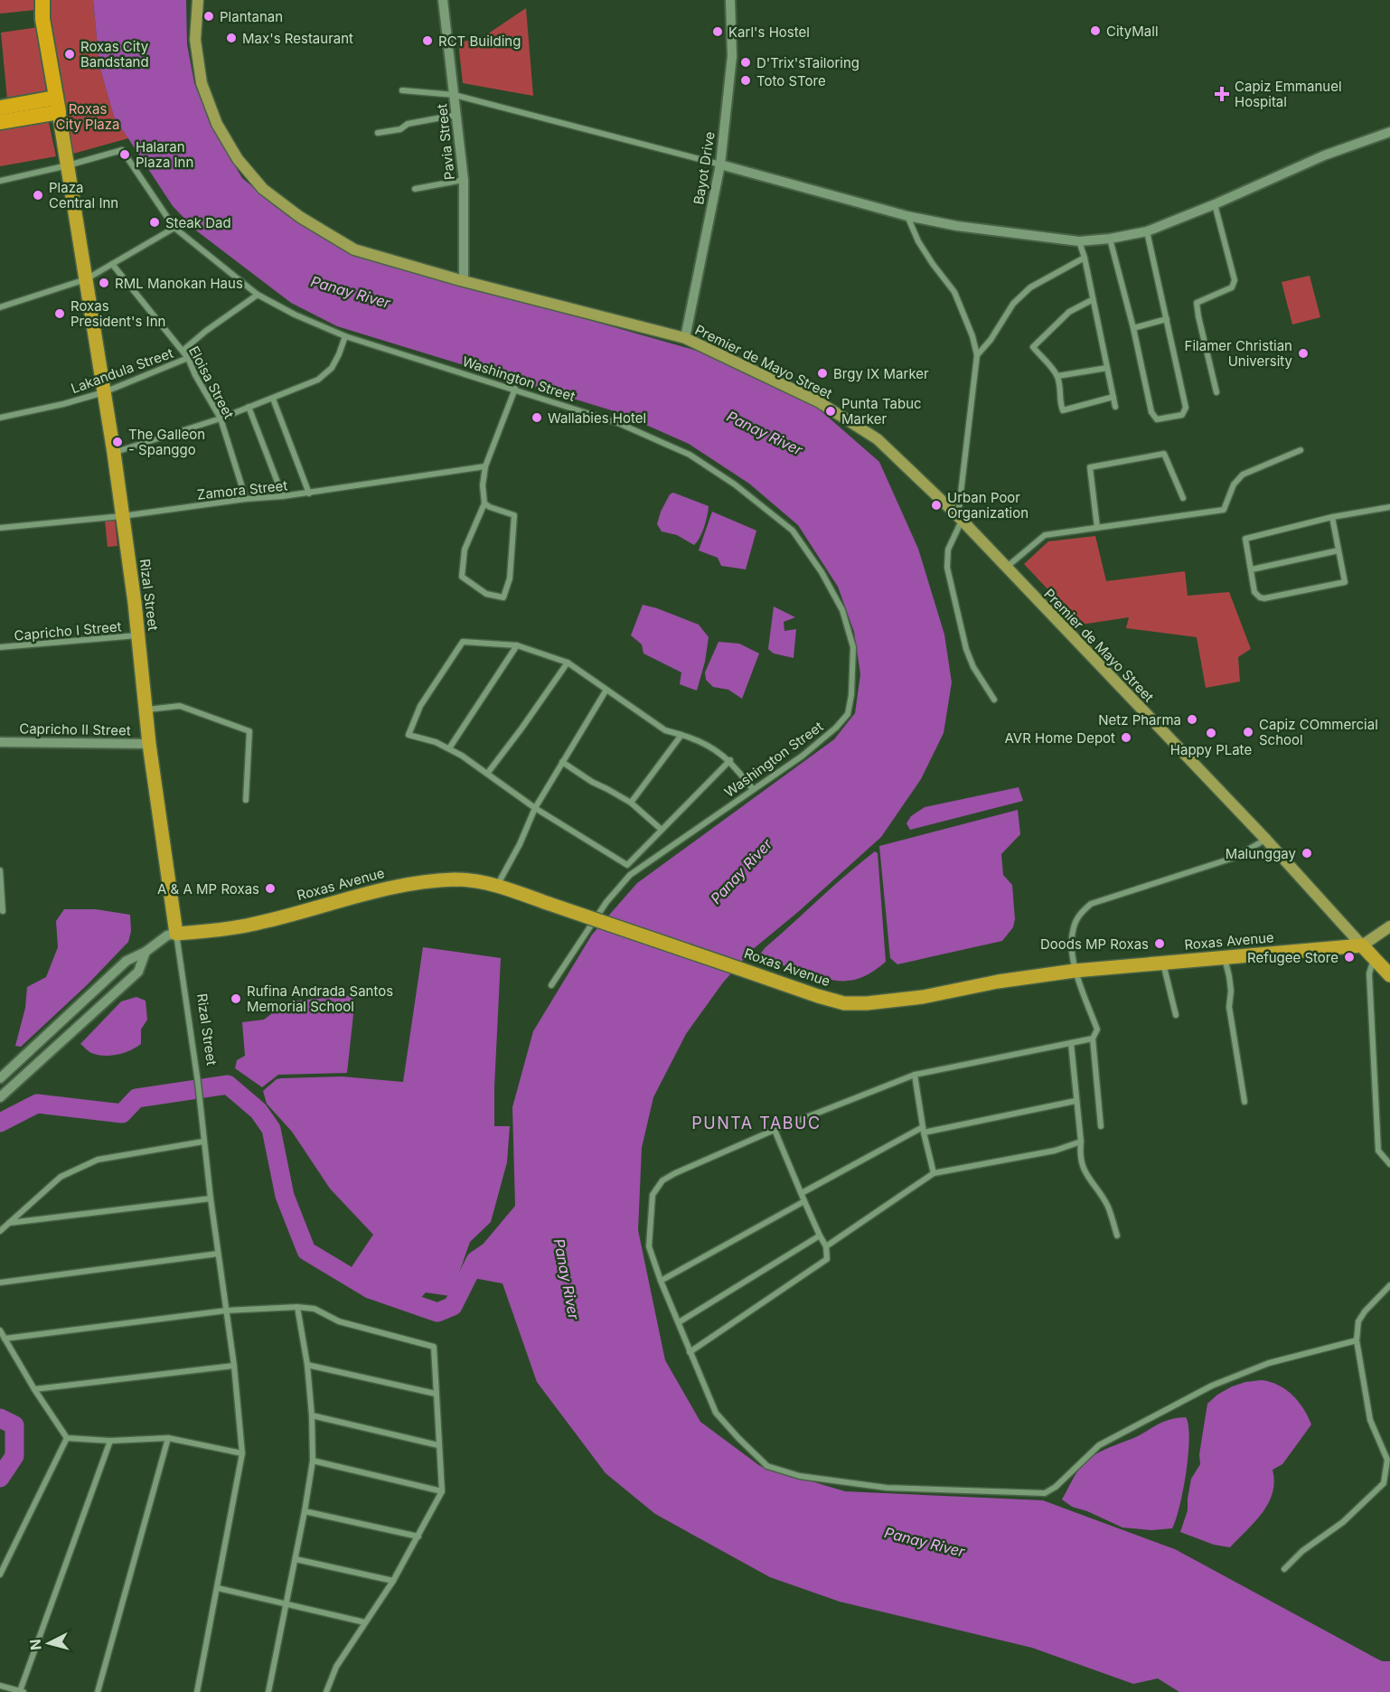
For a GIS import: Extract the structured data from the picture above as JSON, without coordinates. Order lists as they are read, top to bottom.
{
  "streets": {
    "main road": ["Premier de Mayo Street", "Rizal Street", "Roxas Avenue"],
    "street": [
      "Pavia Street",
      "Bayot Drive",
      "Lakandula Street",
      "Washington Street",
      "Eloisa Street",
      "Zamora Street",
      "Capricho Ⅰ Street",
      "Capricho Ⅱ Street"
    ]
  },
  "crossings": [
    ["Pavia Street", "Premier de Mayo Street"],
    ["Bayot Drive", "Premier de Mayo Street"],
    ["Premier de Mayo Street", "Roxas Avenue"],
    ["Lakandula Street", "Eloisa Street"],
    ["Lakandula Street", "Rizal Street"],
    ["Washington Street", "Rizal Street"],
    ["Eloisa Street", "Zamora Street"],
    ["Zamora Street", "Rizal Street"],
    ["Rizal Street", "Capricho Ⅰ Street"],
    ["Rizal Street", "Capricho Ⅱ Street"],
    ["Rizal Street", "Roxas Avenue"]
  ],
  "districts": ["PUNTA TABUC"],
  "water": ["Panay River"],
  "parks": ["Roxas City Plaza"],
  "places": {
    "other": [
      "Plantanan",
      "CityMall",
      "Karl's Hostel",
      "Max's Restaurant",
      "RCT Building",
      "Roxas City Bandstand",
      "D'Trix'sTailoring",
      "Toto STore",
      "Halaran Plaza Inn",
      "Plaza Central Inn",
      "Steak Dad",
      "RML Manokan Haus",
      "Roxas President's Inn",
      "Filamer Christian University",
      "Brgy IX Marker",
      "Punta Tabuc Marker",
      "Wallabies Hotel",
      "The Galleon - Spanggo",
      "Urban Poor Organization",
      "Netz Pharma",
      "Capiz COmmercial School",
      "Happy PLate",
      "AVR Home Depot",
      "Malunggay",
      "A & A MP Roxas",
      "Doods MP Roxas",
      "Refugee Store",
      "Rufina Andrada Santos Memorial School"
    ],
    "health": ["Capiz Emmanuel Hospital"]
  },
  "north": "left"
}
